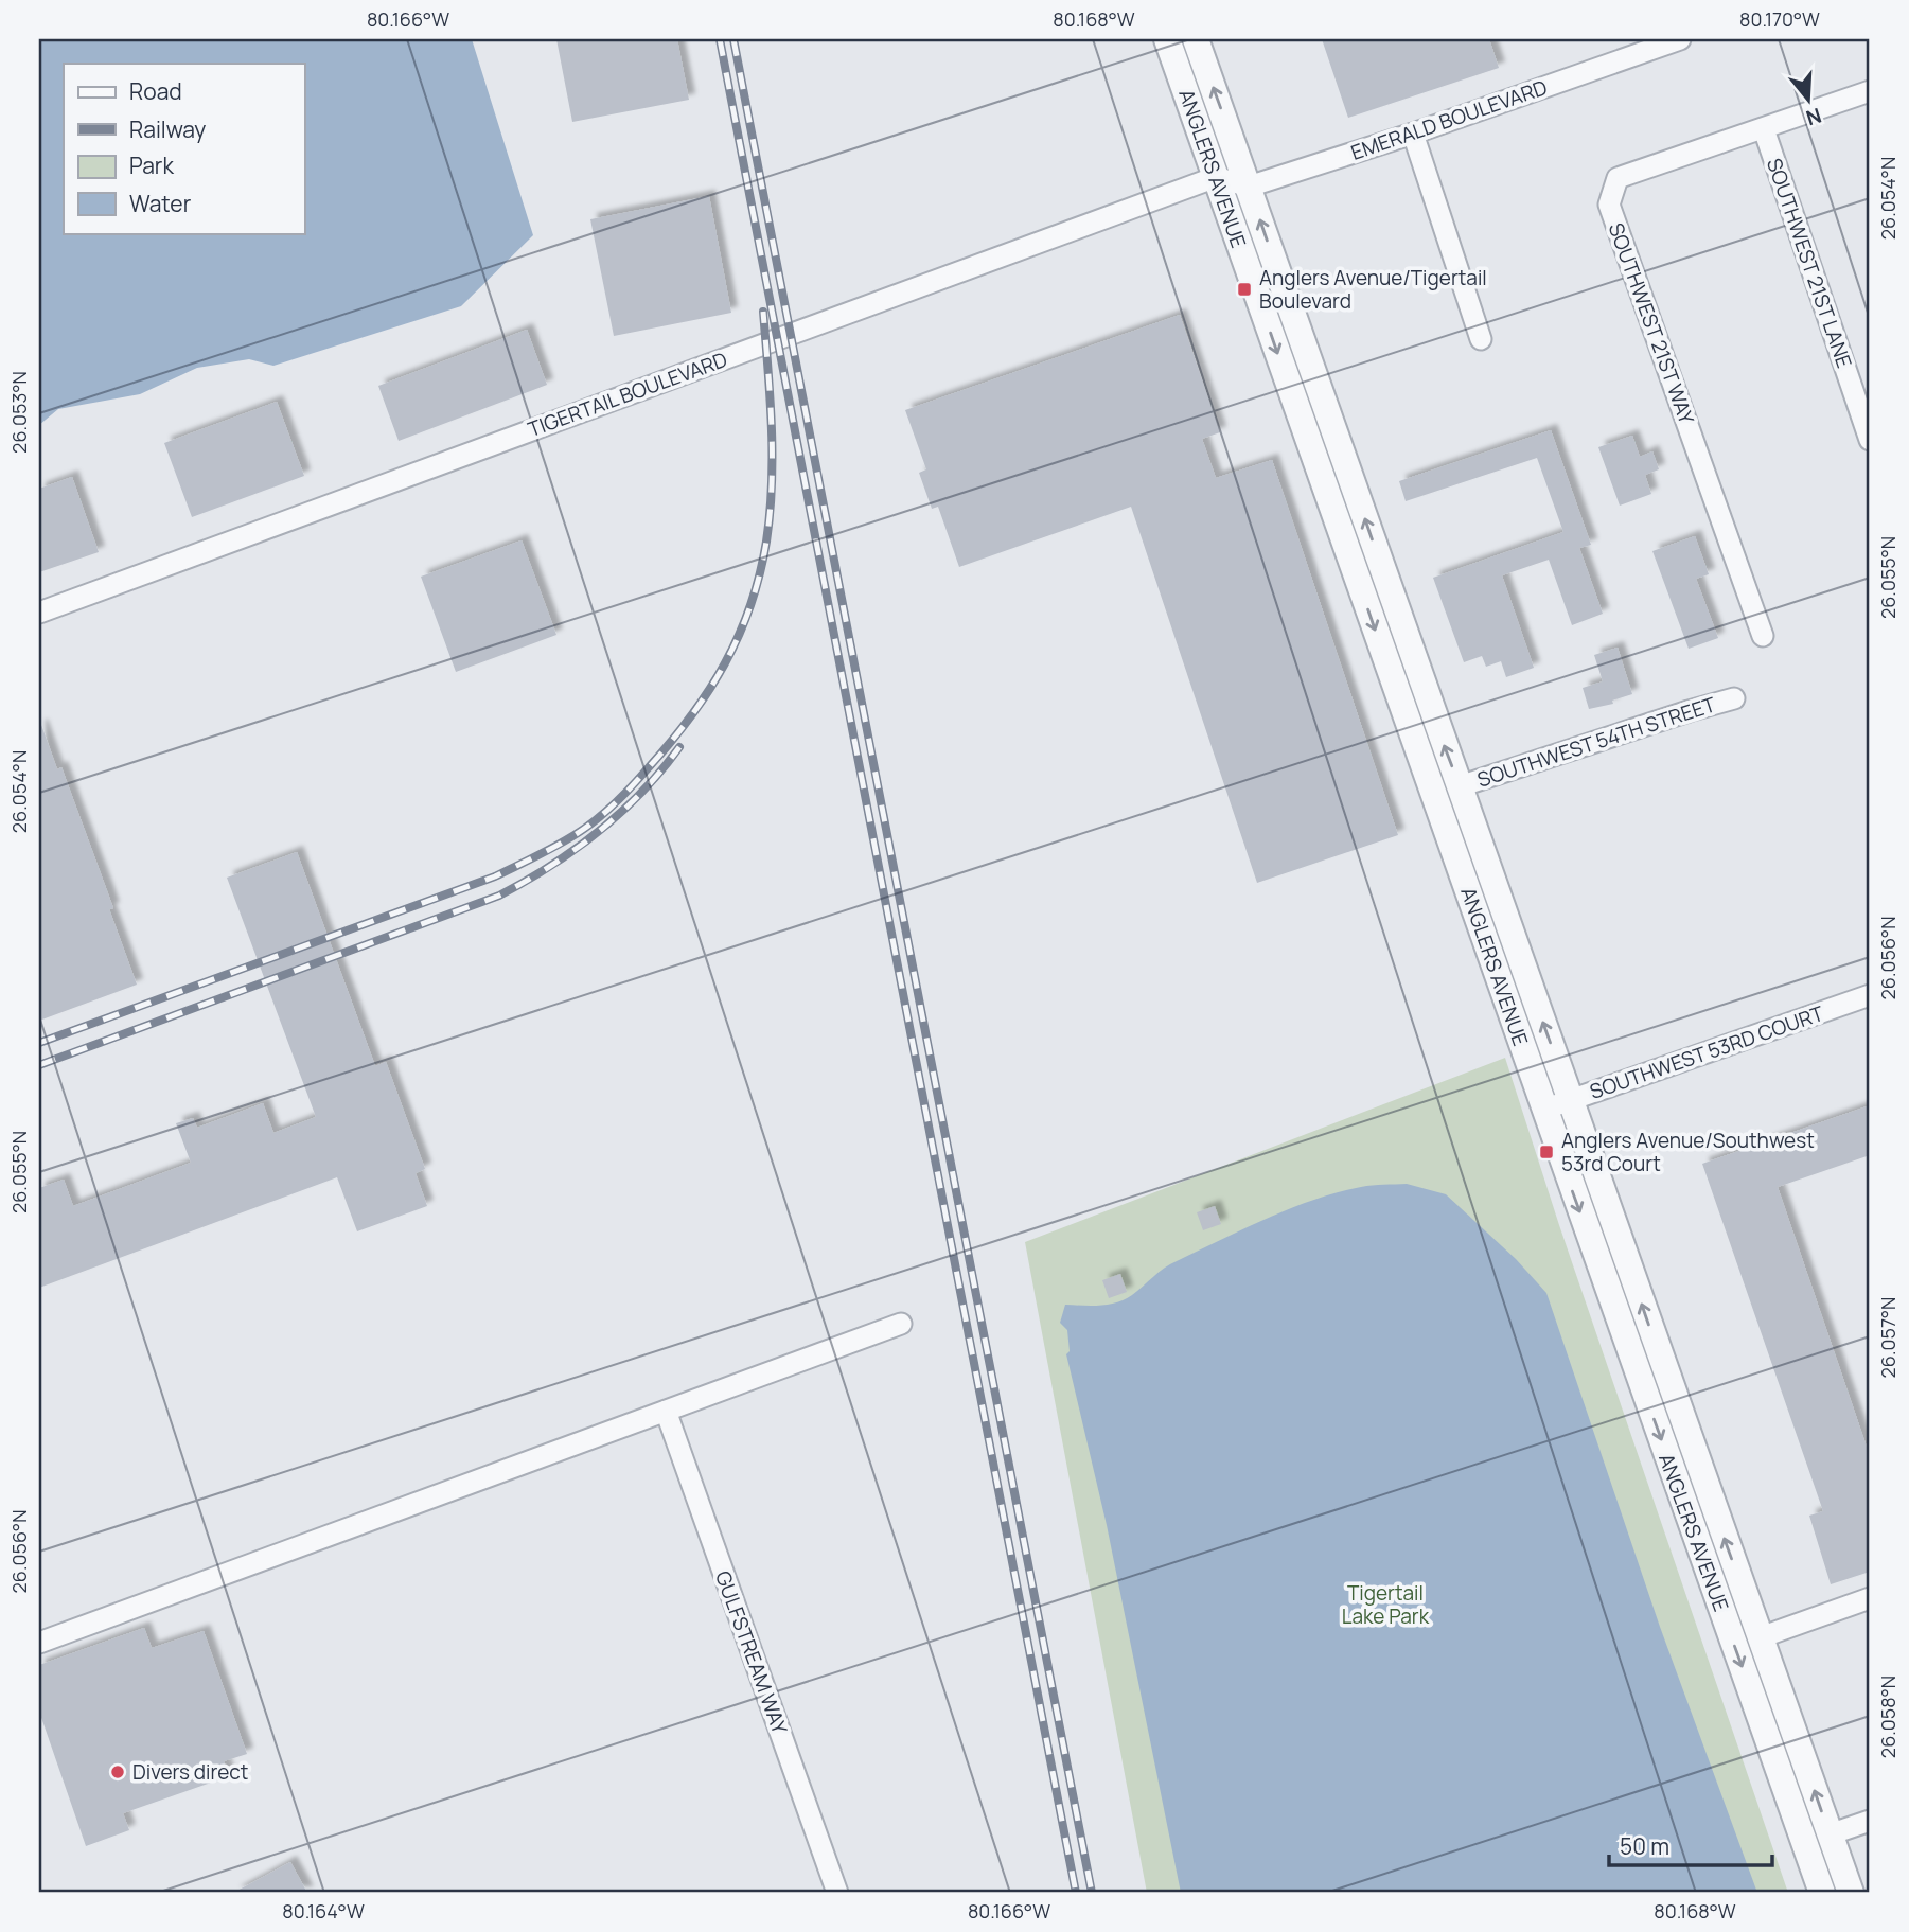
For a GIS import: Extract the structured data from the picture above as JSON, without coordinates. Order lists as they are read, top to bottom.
{
  "streets": {
    "street": [
      "EMERALD BOULEVARD",
      "ANGLERS AVENUE",
      "SOUTHWEST 21ST LANE",
      "SOUTHWEST 21ST WAY",
      "TIGERTAIL BOULEVARD",
      "SOUTHWEST 54TH STREET",
      "SOUTHWEST 53RD COURT",
      "GULFSTREAM WAY"
    ]
  },
  "crossings": [
    ["EMERALD BOULEVARD", "ANGLERS AVENUE"],
    ["ANGLERS AVENUE", "TIGERTAIL BOULEVARD"],
    ["ANGLERS AVENUE", "SOUTHWEST 54TH STREET"],
    ["ANGLERS AVENUE", "SOUTHWEST 53RD COURT"],
    ["SOUTHWEST 21ST LANE", "SOUTHWEST 21ST WAY"]
  ],
  "parks": ["Tigertail Lake Park"],
  "places": {
    "transit": ["Anglers Avenue/Tigertail Boulevard", "Anglers Avenue/Southwest 53rd Court"],
    "other": ["Divers direct"]
  },
  "legend": [
    "Road",
    "Railway",
    "Park",
    "Water"
  ],
  "scale_bar": "50 m",
  "north": "bottom",
  "coordinates": [
    "80.166°W",
    "80.168°W",
    "80.170°W",
    "26.054°N",
    "26.053°N",
    "26.055°N",
    "26.056°N",
    "26.057°N",
    "26.058°N",
    "80.164°W"
  ]
}
